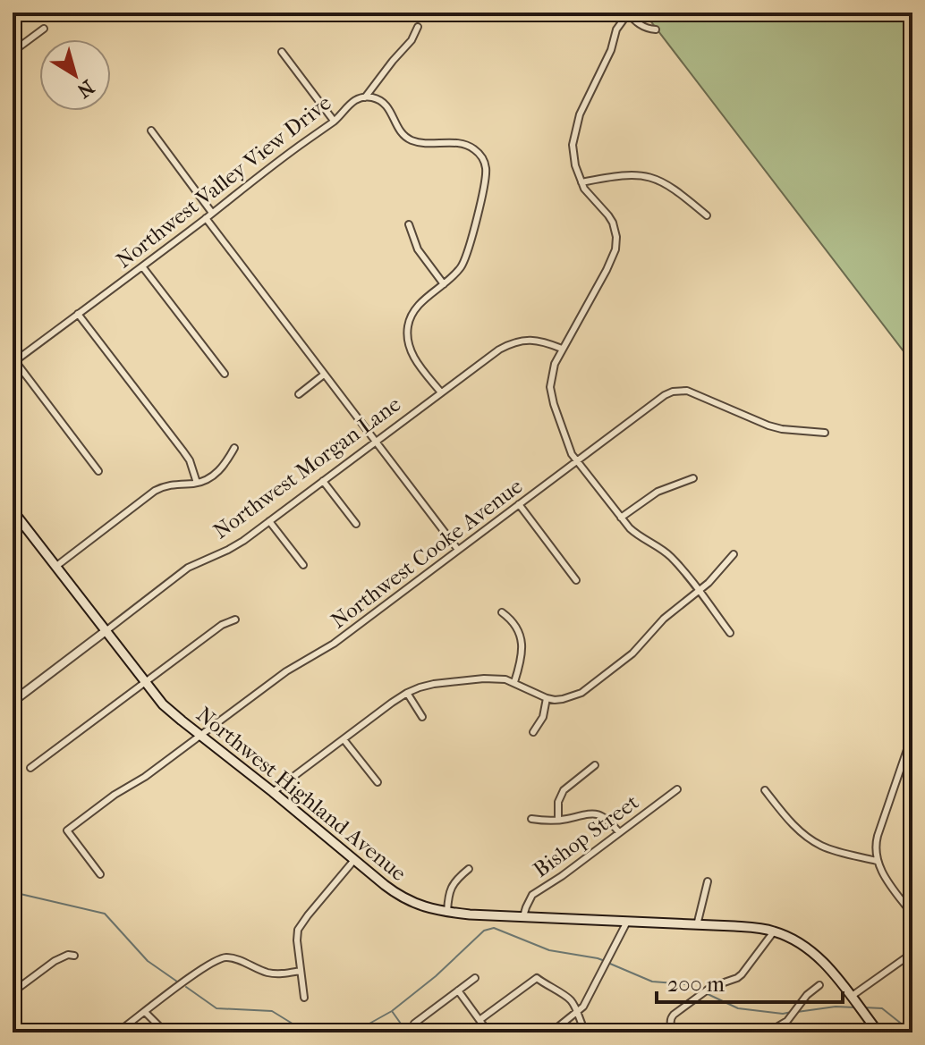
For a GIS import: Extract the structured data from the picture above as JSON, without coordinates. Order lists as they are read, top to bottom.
{
  "streets": {
    "main road": ["Northwest Highland Avenue"],
    "street": [
      "Northwest Valley View Drive",
      "Northwest Morgan Lane",
      "Northwest Cooke Avenue",
      "Bishop Street"
    ]
  },
  "crossings": [
    ["Northwest Valley View Drive", "Northwest Morgan Lane"],
    ["Northwest Morgan Lane", "Northwest Highland Avenue"],
    ["Northwest Cooke Avenue", "Northwest Highland Avenue"],
    ["Northwest Highland Avenue", "Bishop Street"]
  ],
  "scale_bar": "200 m",
  "north": "bottom right"
}
